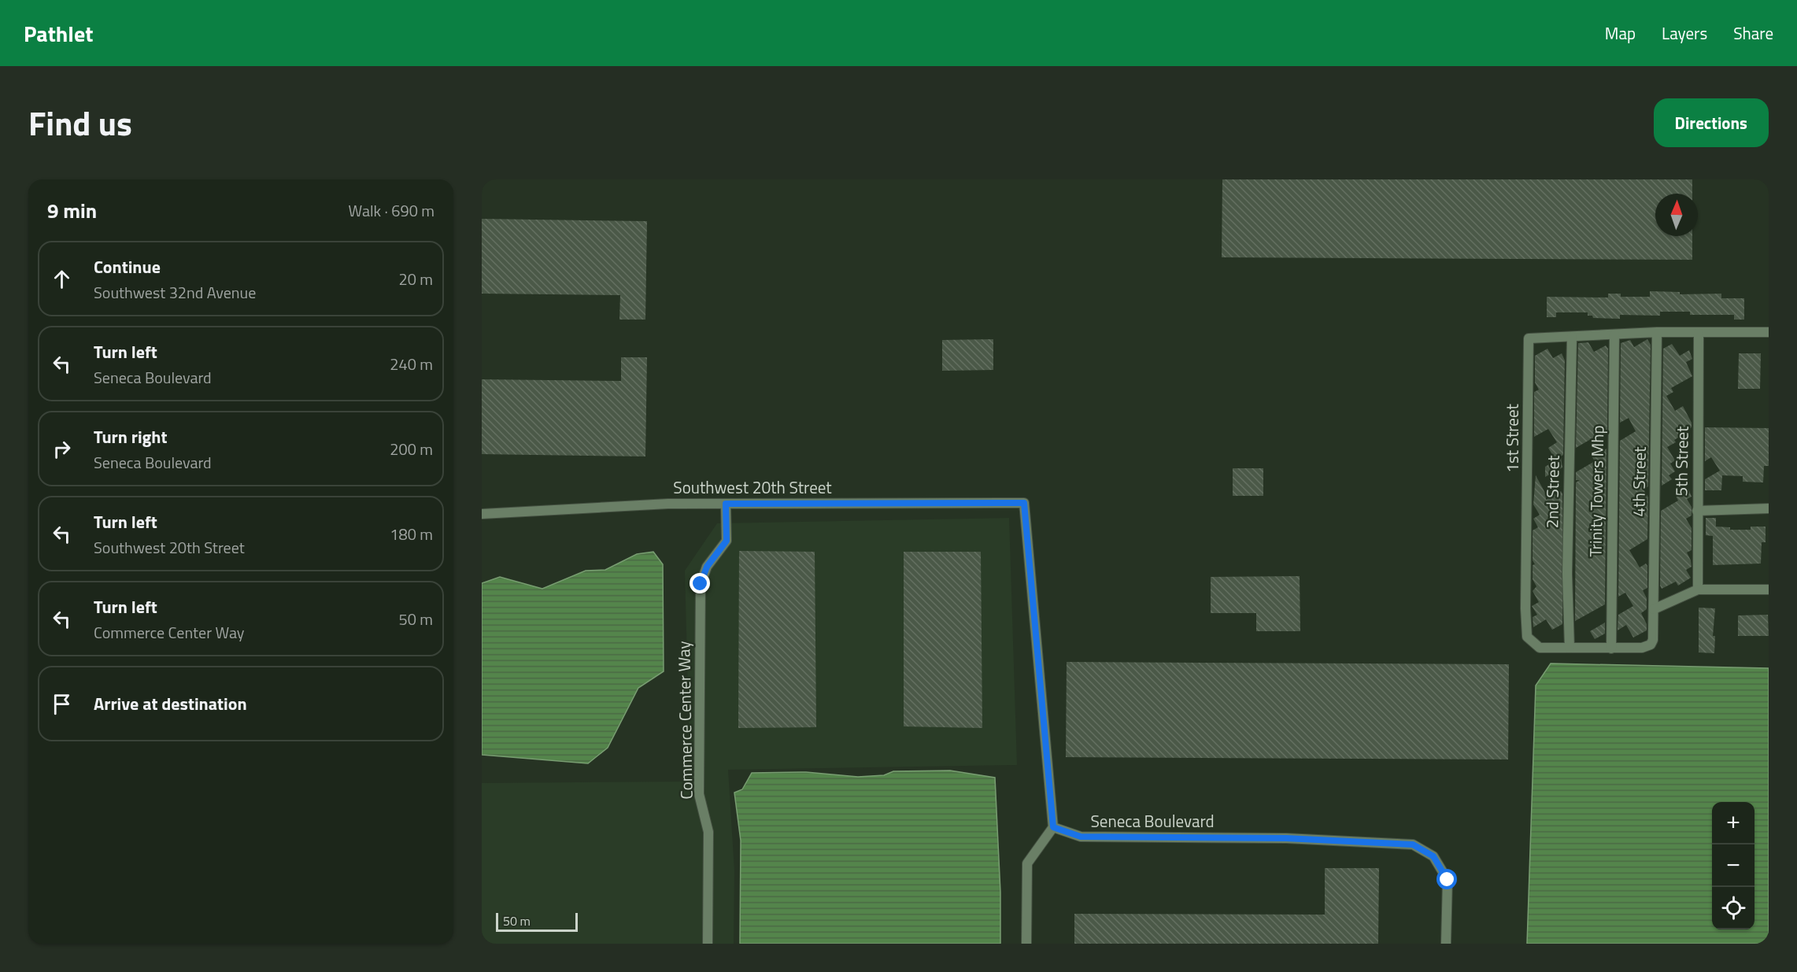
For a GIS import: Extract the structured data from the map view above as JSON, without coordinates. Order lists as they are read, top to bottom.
{
  "streets": {
    "street": [
      "1st Street",
      "5th Street",
      "4th Street",
      "Southwest 20th Street",
      "Trinity Towers Mhp",
      "2nd Street",
      "Commerce Center Way",
      "Seneca Boulevard"
    ]
  },
  "crossings": [
    ["1st Street", "5th Street"],
    ["1st Street", "4th Street"],
    ["1st Street", "Trinity Towers Mhp"],
    ["1st Street", "2nd Street"],
    ["Southwest 20th Street", "Commerce Center Way"],
    ["Southwest 20th Street", "Seneca Boulevard"]
  ],
  "scale_bar": "50 m",
  "north": "top",
  "page": {
    "header": "Pathlet",
    "nav": ["Map", "Layers", "Share"],
    "title": "Find us",
    "buttons": "Directions",
    "heading": ["9 min", "Walk · 690 m"],
    "list": [
      ["Continue", "Southwest 32nd Avenue", "20 m"],
      ["Turn left", "Seneca Boulevard", "240 m"],
      ["Turn right", "Seneca Boulevard", "200 m"],
      ["Turn left", "Southwest 20th Street", "180 m"],
      ["Turn left", "Commerce Center Way", "50 m"],
      "Arrive at destination"
    ],
    "map_buttons": ["+", "−"],
    "scale": "50 m"
  }
}
